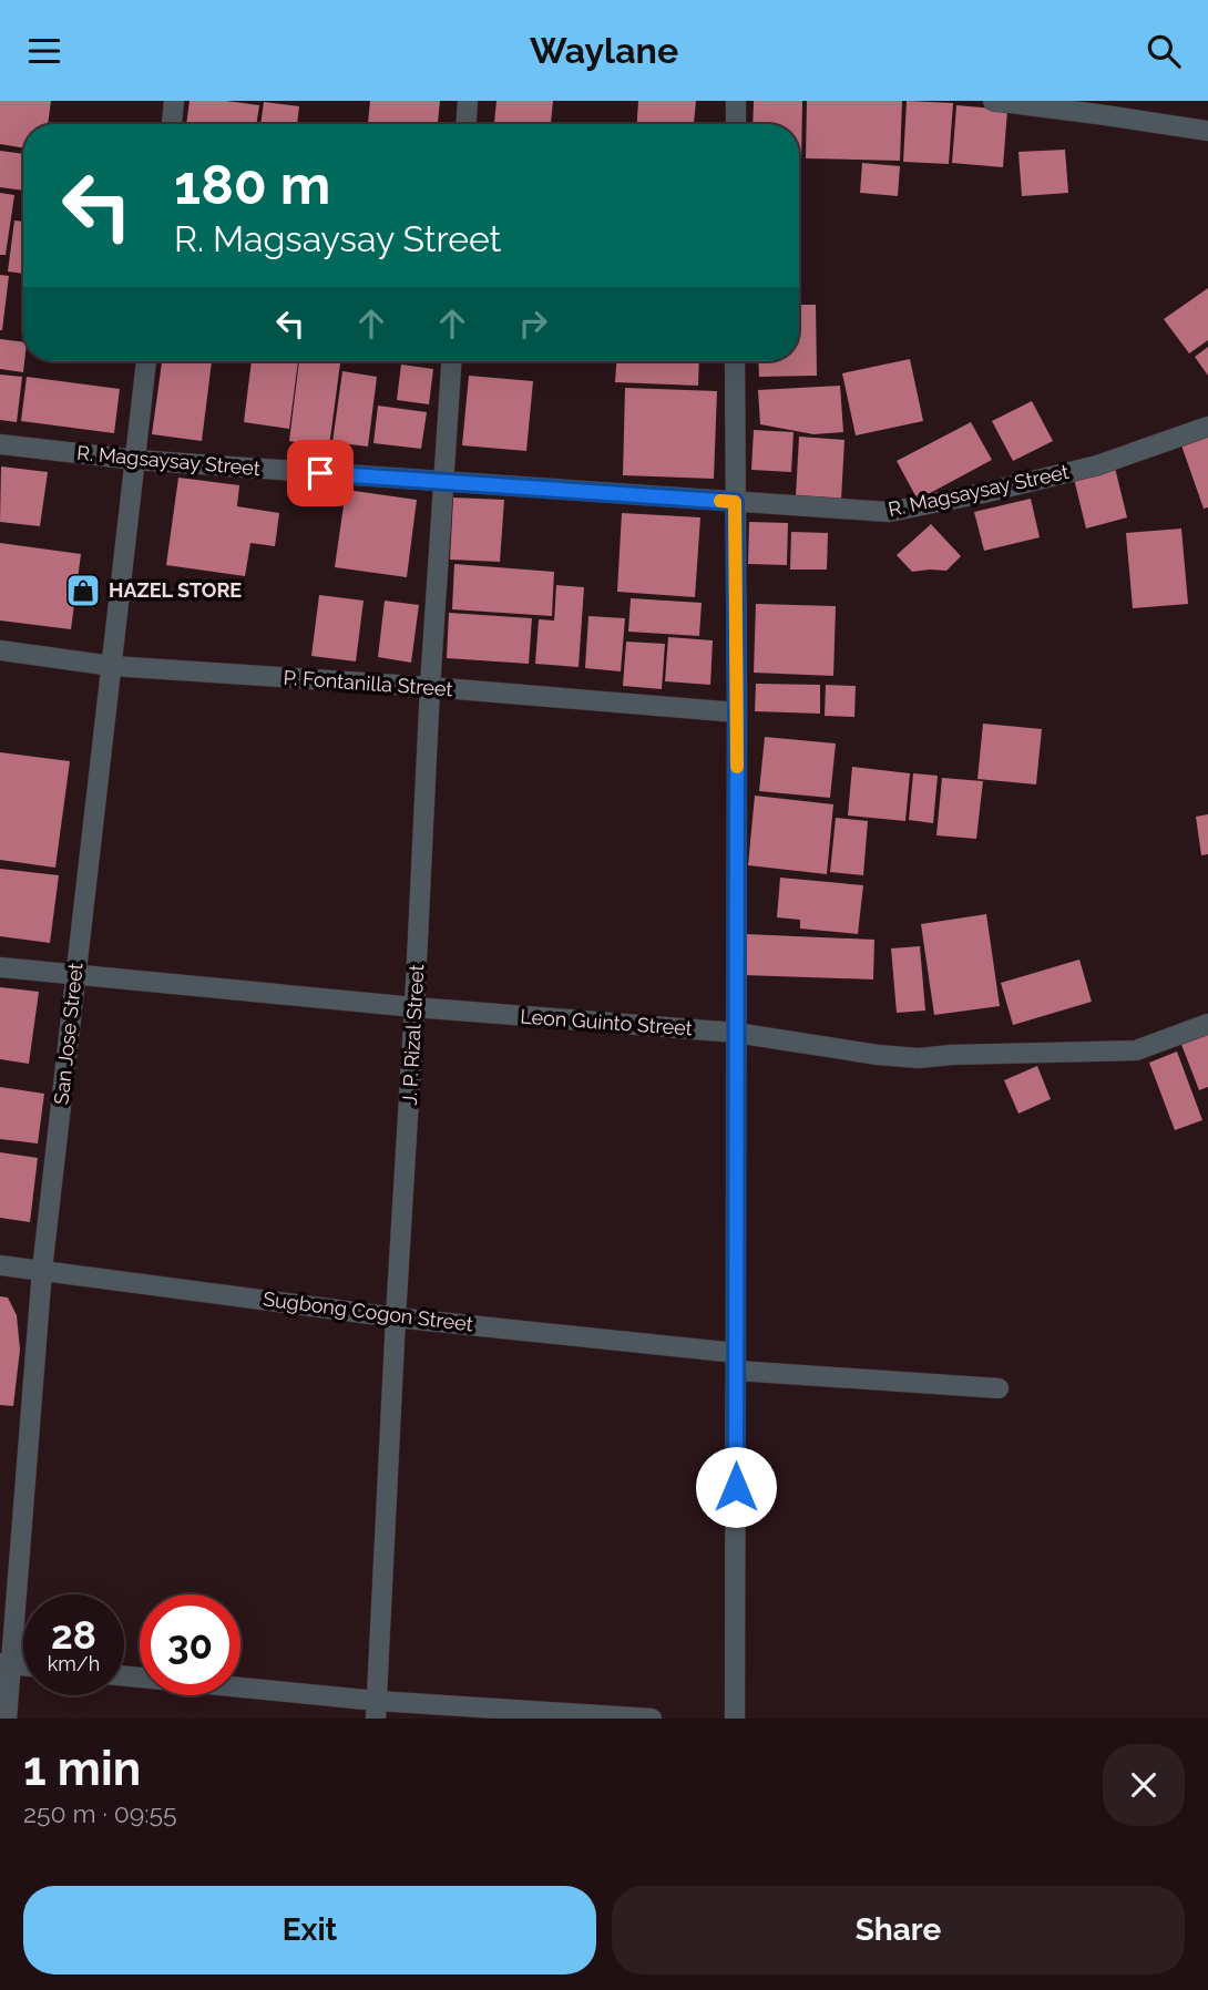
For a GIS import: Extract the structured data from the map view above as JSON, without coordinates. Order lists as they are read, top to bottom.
{
  "streets": {
    "street": [
      "R. Magsaysay Street",
      "P. Fontanilla Street",
      "Leon Guinto Street",
      "San Jose Street",
      "J. P. Rizal Street",
      "Sugbong Cogon Street"
    ]
  },
  "crossings": [
    ["R. Magsaysay Street", "San Jose Street"],
    ["R. Magsaysay Street", "J. P. Rizal Street"],
    ["P. Fontanilla Street", "San Jose Street"],
    ["P. Fontanilla Street", "J. P. Rizal Street"],
    ["Leon Guinto Street", "San Jose Street"],
    ["Leon Guinto Street", "J. P. Rizal Street"],
    ["San Jose Street", "Sugbong Cogon Street"],
    ["J. P. Rizal Street", "Sugbong Cogon Street"]
  ],
  "places": {
    "shop": ["HAZEL STORE"]
  },
  "page": {
    "header": "Waylane",
    "turn": ["180 m", "R. Magsaysay Street"],
    "speed": "28 km/h",
    "limit": "30",
    "heading": ["1 min", "250 m · 09:55"],
    "buttons": ["Exit", "Share"]
  }
}
